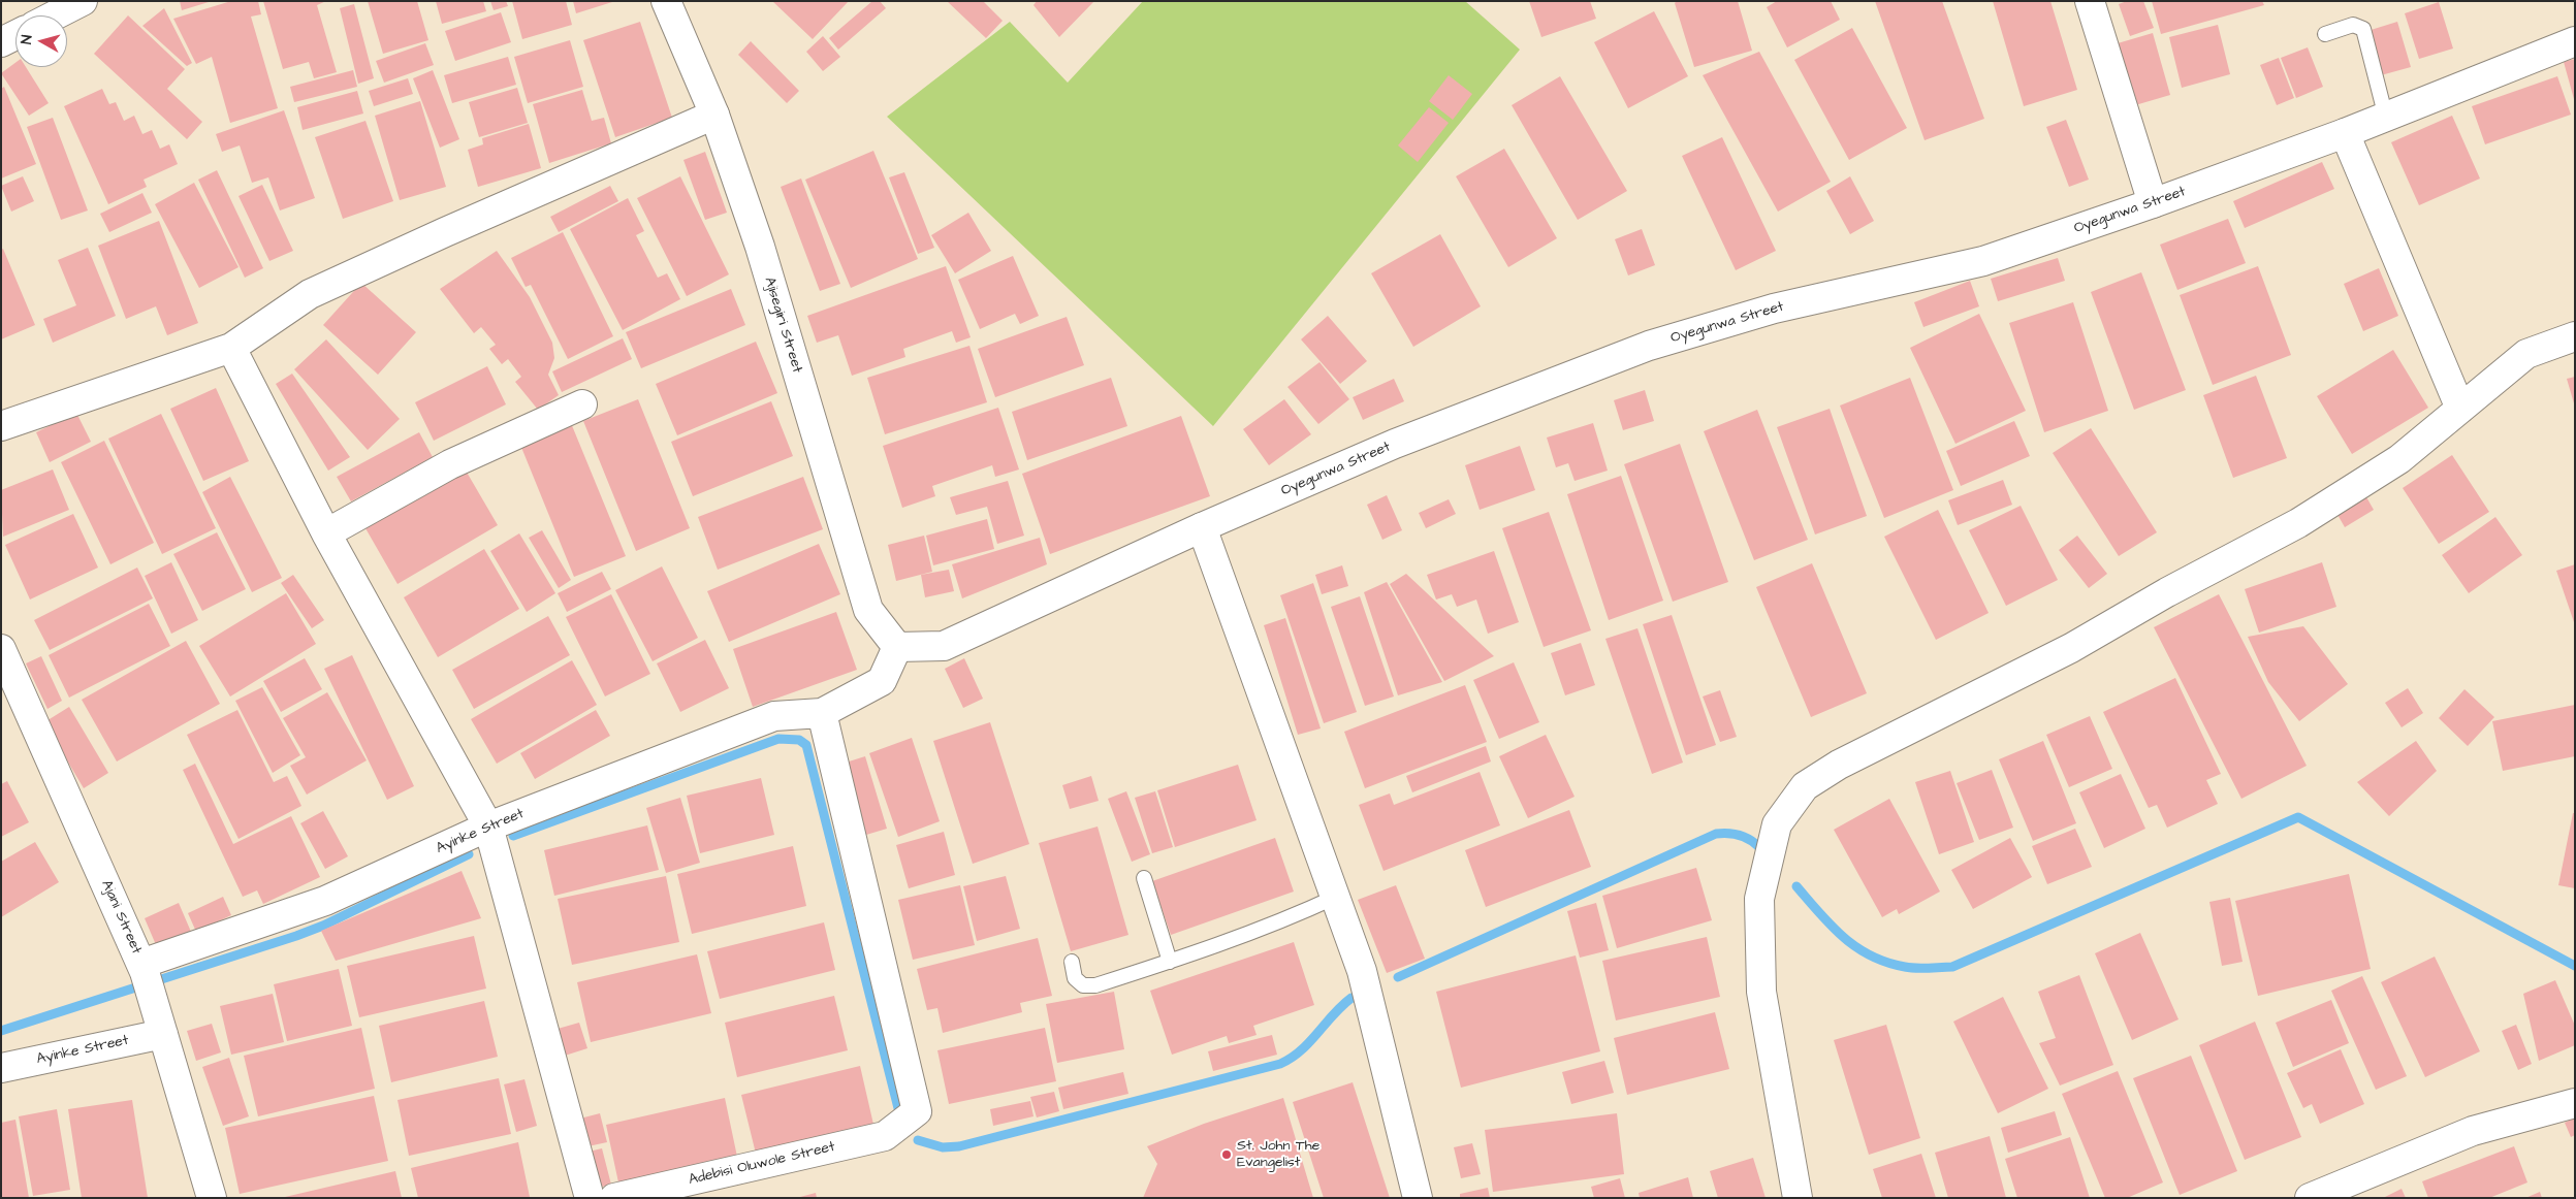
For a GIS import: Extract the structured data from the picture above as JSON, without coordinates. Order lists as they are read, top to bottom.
{
  "streets": {
    "street": [
      "Oyegunwa Street",
      "Ajisegiri Street",
      "Ayinke Street",
      "Ajani Street",
      "Adebisi Oluwole Street"
    ]
  },
  "crossings": [
    ["Oyegunwa Street", "Ajisegiri Street"],
    ["Ayinke Street", "Ajani Street"],
    ["Ayinke Street", "Adebisi Oluwole Street"]
  ],
  "places": ["St. John The Evangelist"],
  "north": "left"
}
